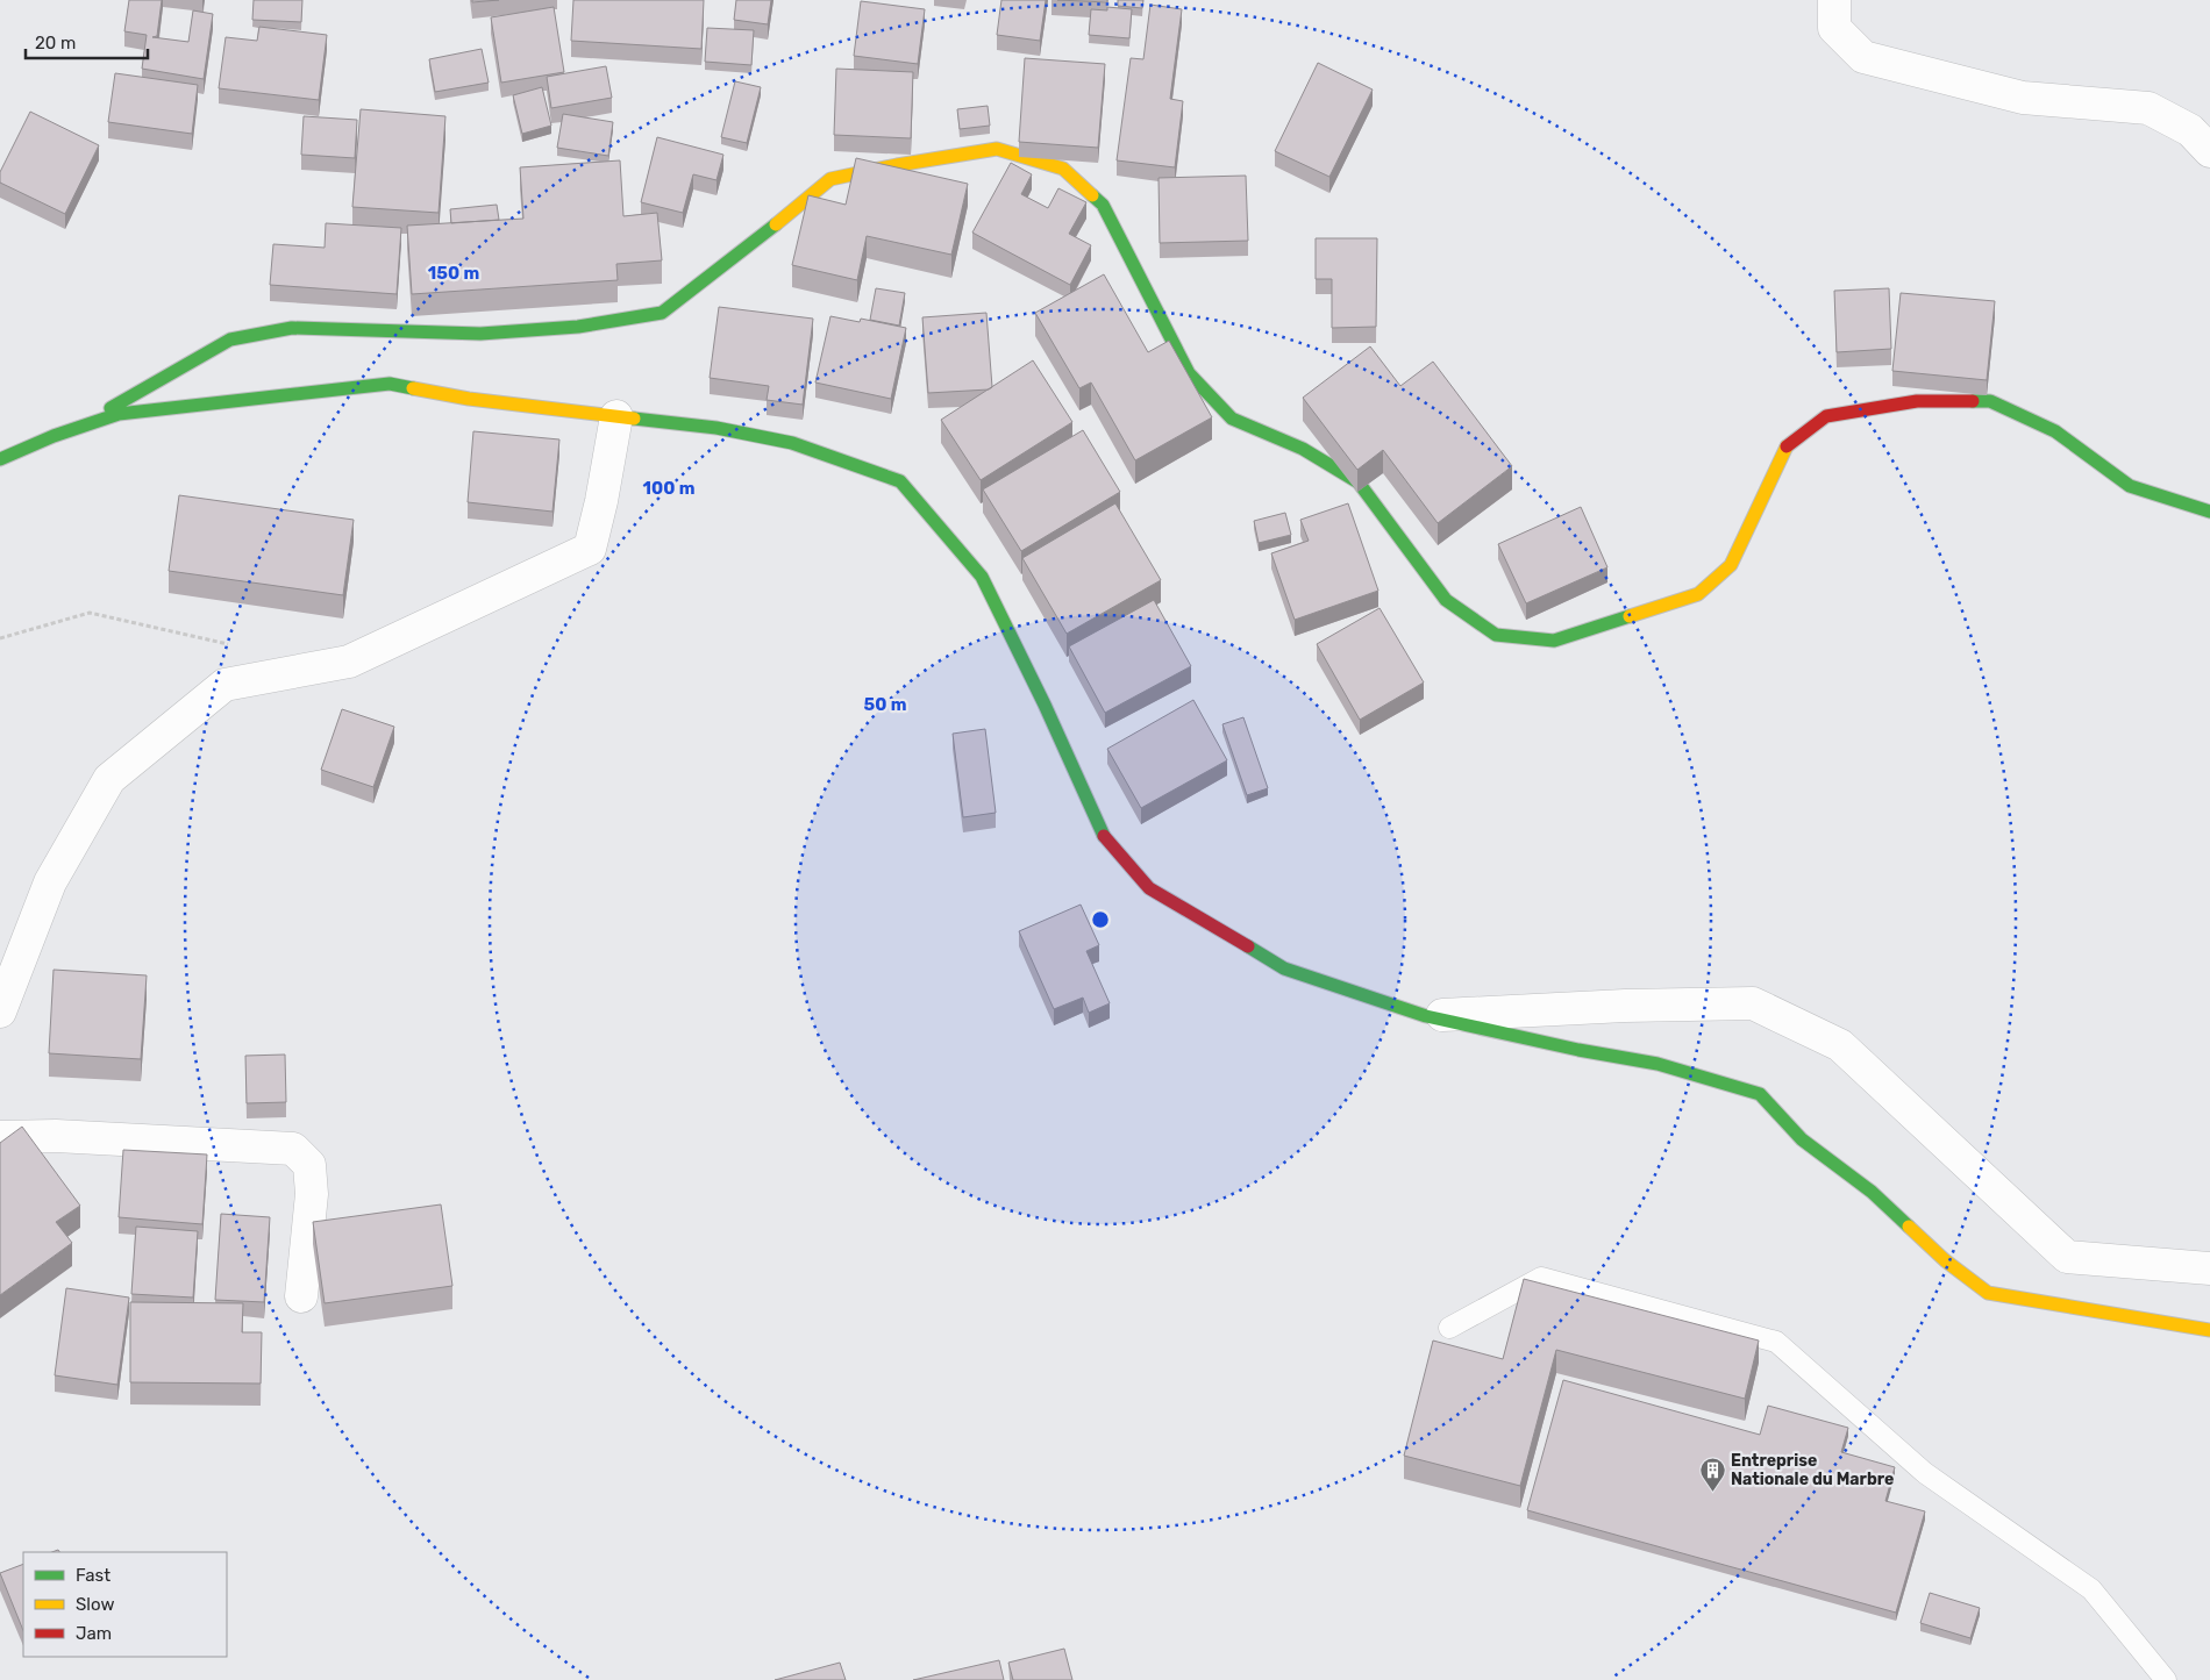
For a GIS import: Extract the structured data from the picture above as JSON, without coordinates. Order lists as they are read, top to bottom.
{
  "places": {
    "building": ["Entreprise Nationale du Marbre"]
  },
  "legend": ["Fast", "Slow", "Jam"],
  "scale_bar": "20 m",
  "rings": ["150 m", "100 m", "50 m"]
}
